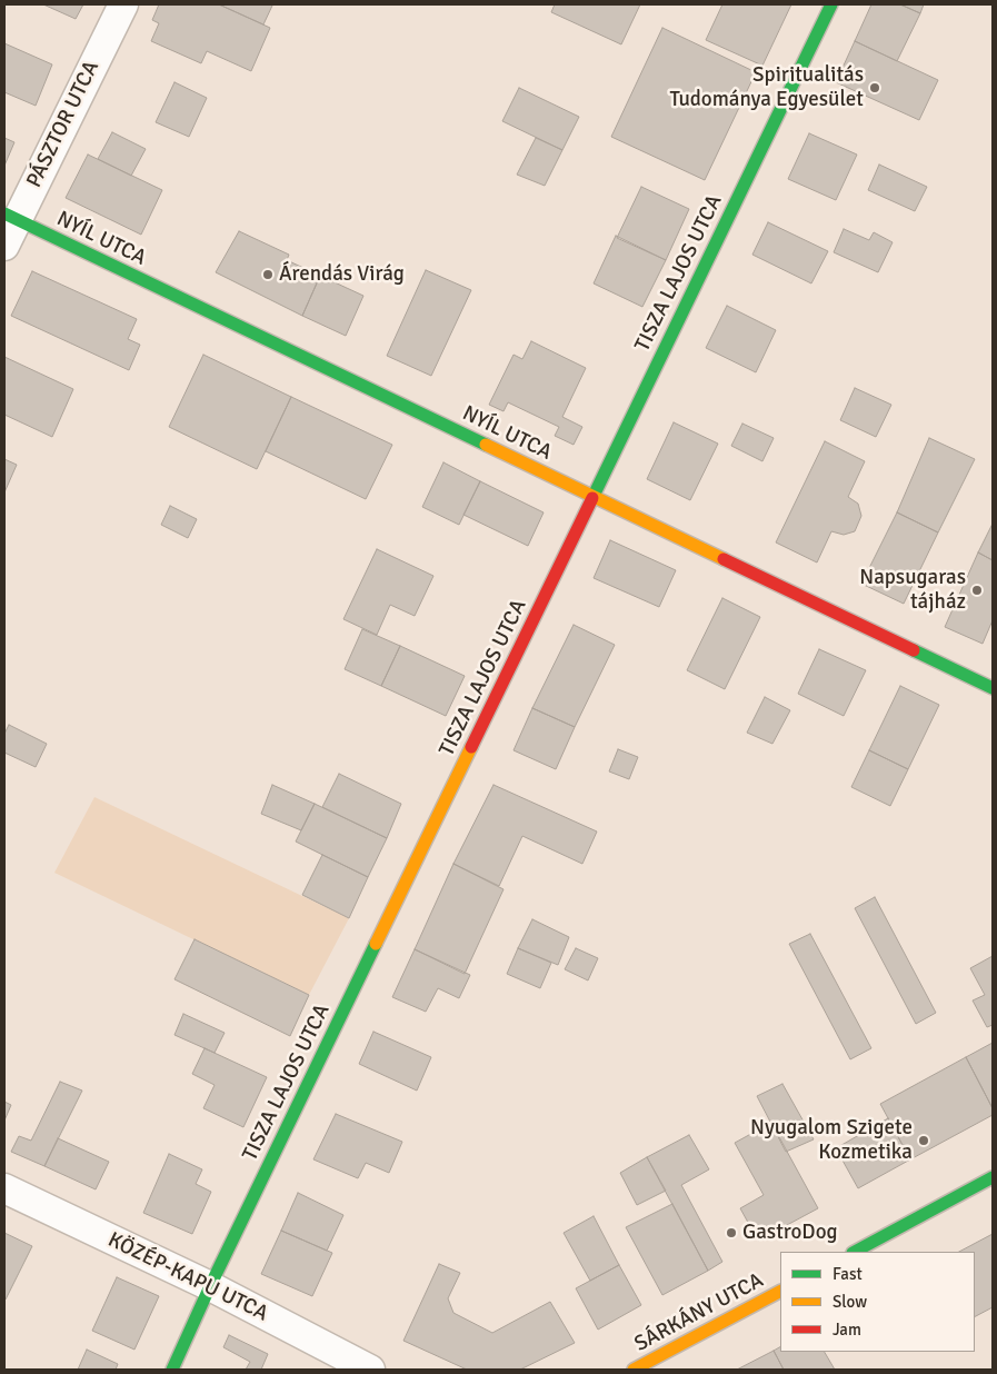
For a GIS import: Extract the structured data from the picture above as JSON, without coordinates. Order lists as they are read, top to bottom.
{
  "streets": {
    "street": [
      "PÁSZTOR UTCA",
      "NYÍL UTCA",
      "TISZA LAJOS UTCA",
      "KÖZÉP-KAPU UTCA",
      "SÁRKÁNY UTCA"
    ]
  },
  "crossings": [
    ["PÁSZTOR UTCA", "NYÍL UTCA"],
    ["NYÍL UTCA", "TISZA LAJOS UTCA"],
    ["TISZA LAJOS UTCA", "KÖZÉP-KAPU UTCA"]
  ],
  "places": [
    "Spiritualitás Tudománya Egyesület",
    "Árendás Virág",
    "Napsugaras tájház",
    "Nyugalom Szigete Kozmetika",
    "GastroDog"
  ],
  "legend": ["Fast", "Slow", "Jam"]
}
